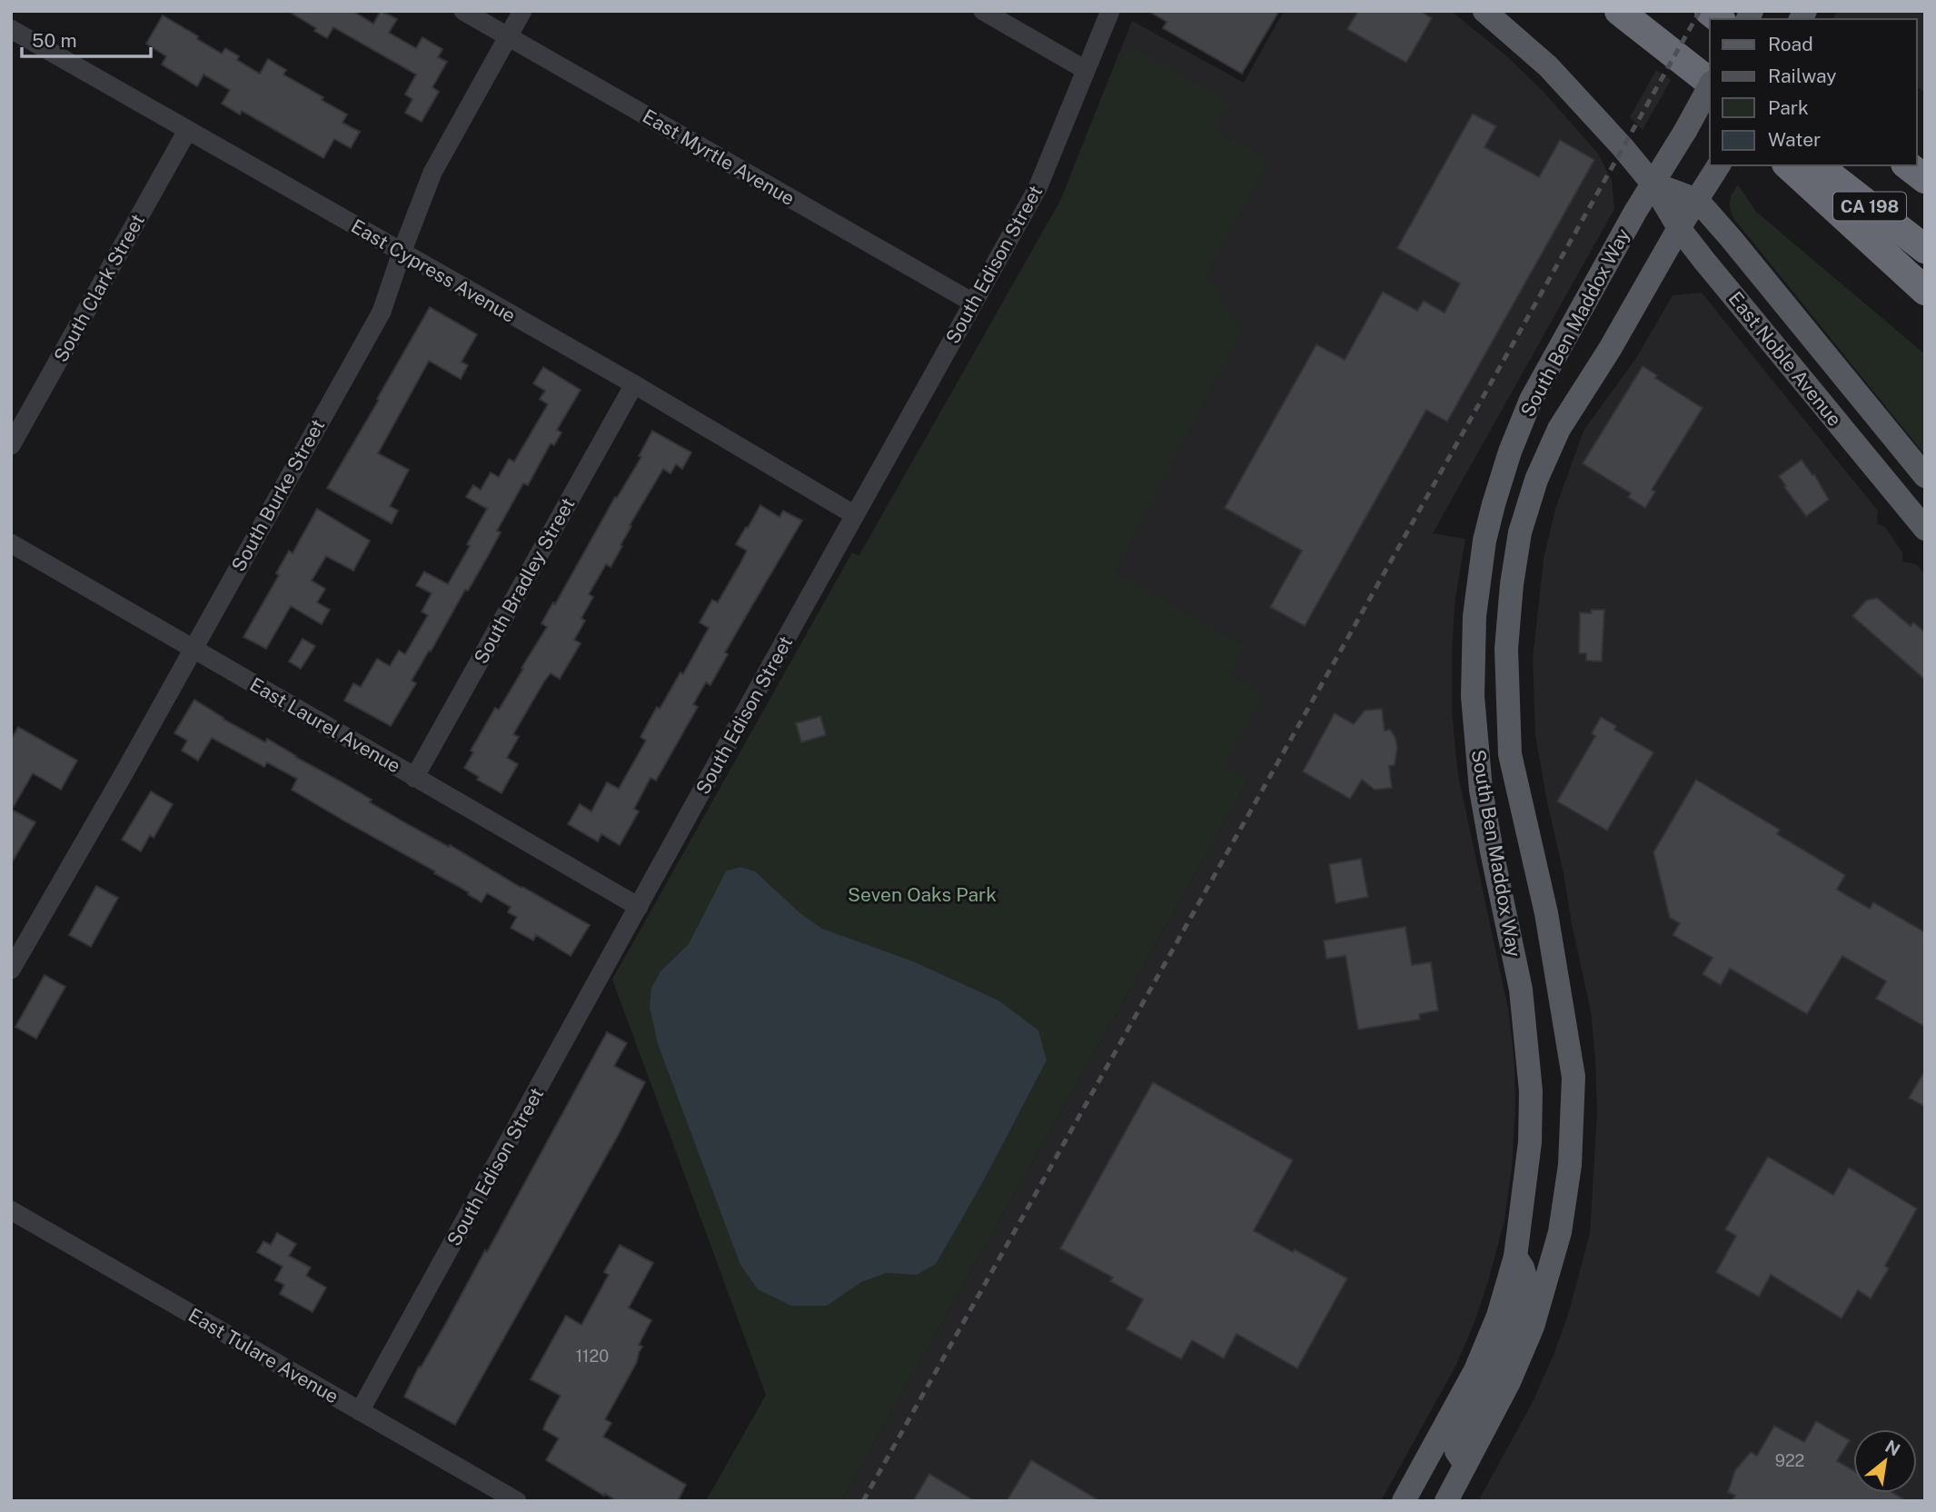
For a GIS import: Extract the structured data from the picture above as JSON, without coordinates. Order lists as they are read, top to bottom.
{
  "streets": {
    "highway": ["CA 198"],
    "main road": ["South Ben Maddox Way", "East Noble Avenue"],
    "street": [
      "East Myrtle Avenue",
      "South Edison Street",
      "East Cypress Avenue",
      "South Clark Street",
      "South Burke Street",
      "South Bradley Street",
      "East Laurel Avenue",
      "East Tulare Avenue"
    ]
  },
  "crossings": [
    ["East Myrtle Avenue", "South Edison Street"],
    ["East Myrtle Avenue", "South Burke Street"],
    ["South Edison Street", "East Cypress Avenue"],
    ["South Edison Street", "East Laurel Avenue"],
    ["South Edison Street", "East Tulare Avenue"],
    ["East Cypress Avenue", "South Clark Street"],
    ["East Cypress Avenue", "South Burke Street"],
    ["East Cypress Avenue", "South Bradley Street"],
    ["South Ben Maddox Way", "East Noble Avenue"],
    ["South Burke Street", "East Laurel Avenue"],
    ["South Bradley Street", "East Laurel Avenue"]
  ],
  "parks": ["Seven Oaks Park"],
  "house_numbers": ["1120", "922"],
  "legend": [
    "Road",
    "Railway",
    "Park",
    "Water"
  ],
  "scale_bar": "50 m",
  "north": "top right"
}
